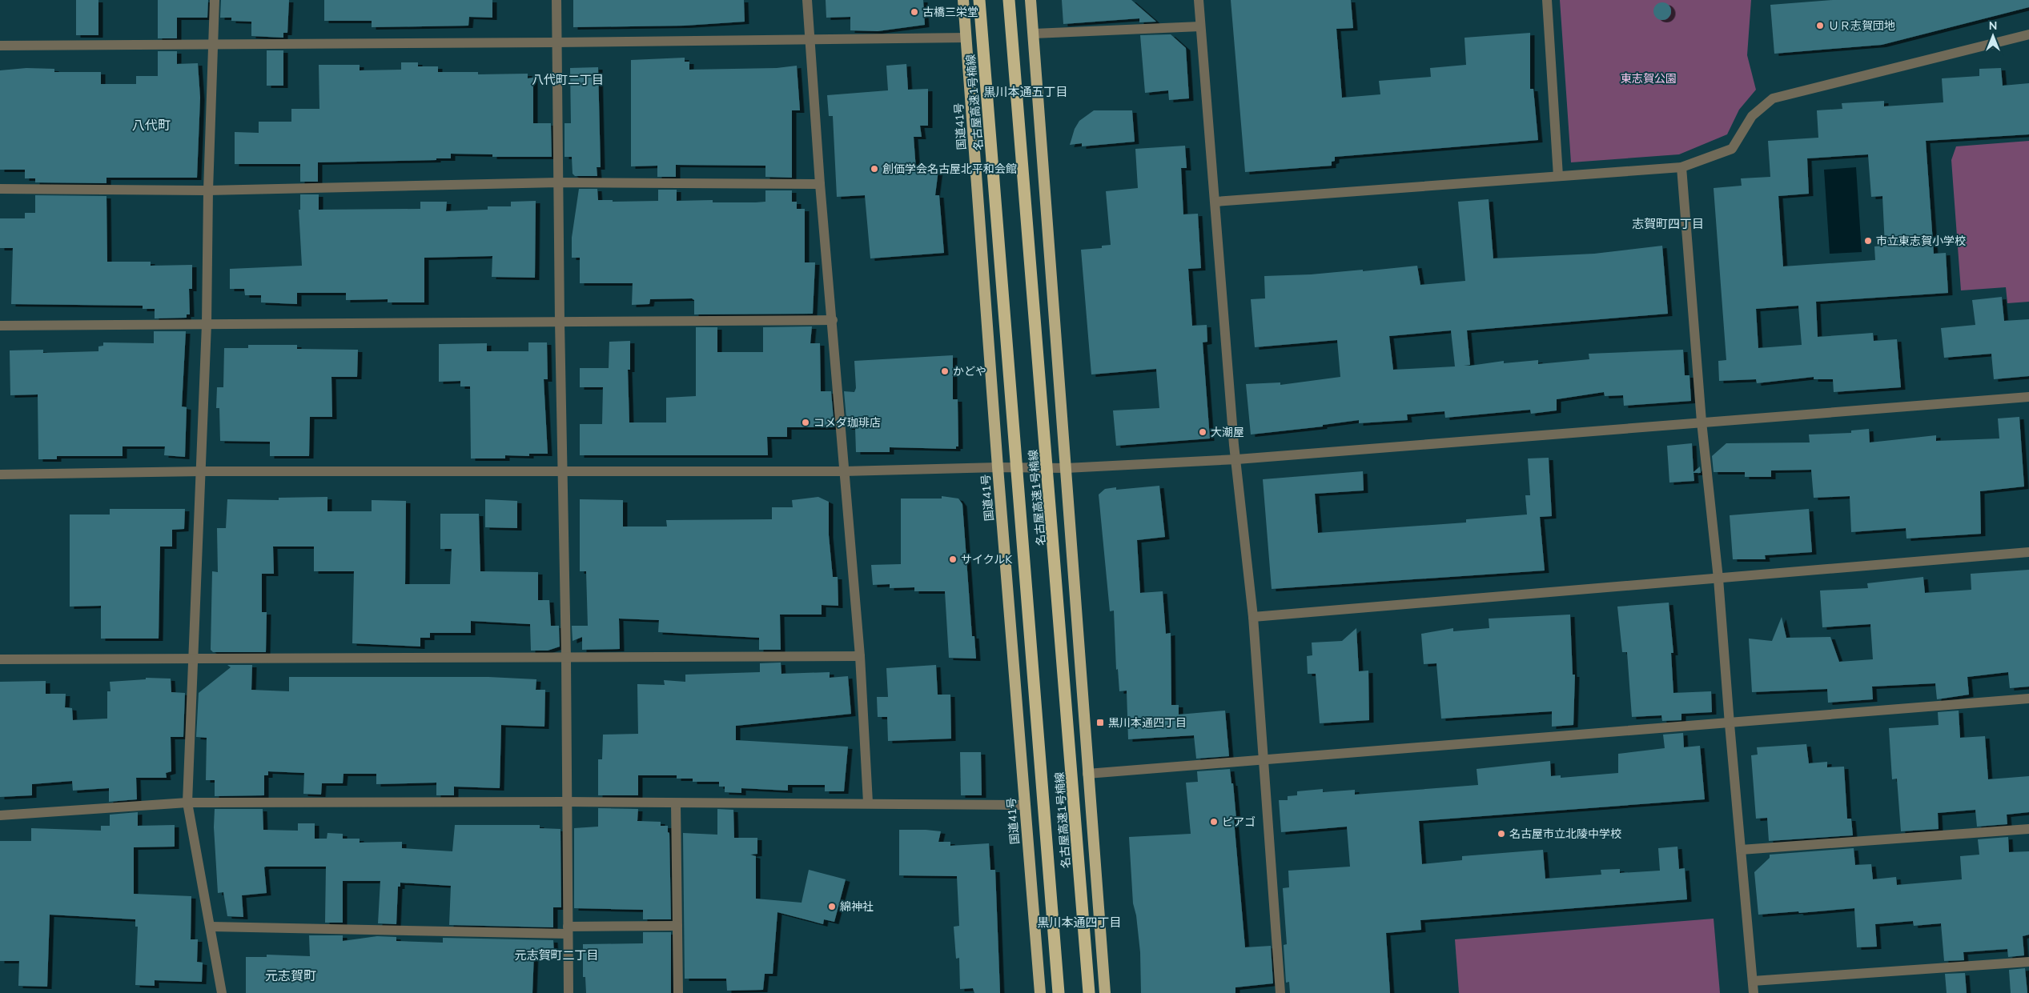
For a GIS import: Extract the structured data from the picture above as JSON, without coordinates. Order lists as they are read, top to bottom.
{
  "streets": {
    "highway": ["名古屋高速1号楠線", "国道41号"]
  },
  "districts": [
    "八代町二丁目",
    "黒川本通五丁目",
    "八代町",
    "志賀町四丁目",
    "黒川本通四丁目",
    "元志賀町二丁目",
    "元志賀町"
  ],
  "parks": ["東志賀公園"],
  "places": {
    "other": [
      "古橋三栄堂",
      "ＵＲ志賀団地",
      "創価学会名古屋北平和会館",
      "市立東志賀小学校",
      "かどや",
      "コメダ珈琲店",
      "大潮屋",
      "サイクルK",
      "ピアゴ",
      "名古屋市立北陵中学校",
      "綿神社"
    ],
    "transit": ["黒川本通四丁目"]
  },
  "north": "top"
}
